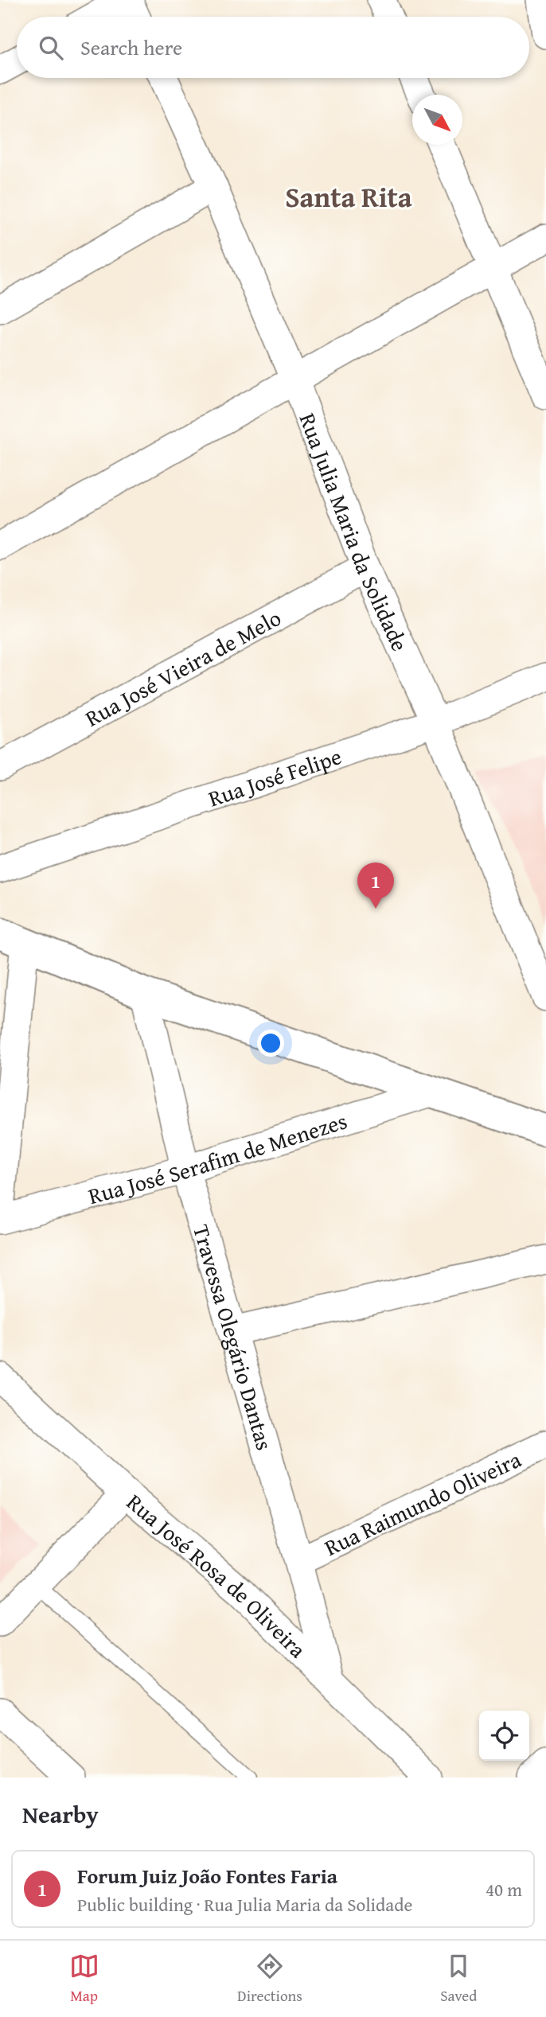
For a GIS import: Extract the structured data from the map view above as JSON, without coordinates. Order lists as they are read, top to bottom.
{
  "streets": {
    "street": [
      "Rua Julia Maria da Solidade",
      "Rua José Vieira de Melo",
      "Rua José Felipe",
      "Rua José Serafim de Menezes",
      "Travessa Olegário Dantas",
      "Rua Raimundo Oliveira",
      "Rua José Rosa de Oliveira"
    ]
  },
  "crossings": [
    ["Rua Julia Maria da Solidade", "Rua José Vieira de Melo"],
    ["Rua Julia Maria da Solidade", "Rua José Felipe"],
    ["Rua José Serafim de Menezes", "Travessa Olegário Dantas"],
    ["Travessa Olegário Dantas", "Rua Raimundo Oliveira"],
    ["Travessa Olegário Dantas", "Rua José Rosa de Oliveira"]
  ],
  "districts": ["Santa Rita"],
  "north": "bottom right",
  "page": {
    "search": "Search here",
    "pins": "1",
    "heading": "Nearby",
    "list": [
      {
        "mark": "1",
        "name": "Forum Juiz João Fontes Faria",
        "note": "Public building · Rua Julia Maria da Solidade",
        "value": "40 m"
      }
    ],
    "nav": ["Map", "Directions", "Saved"]
  }
}
